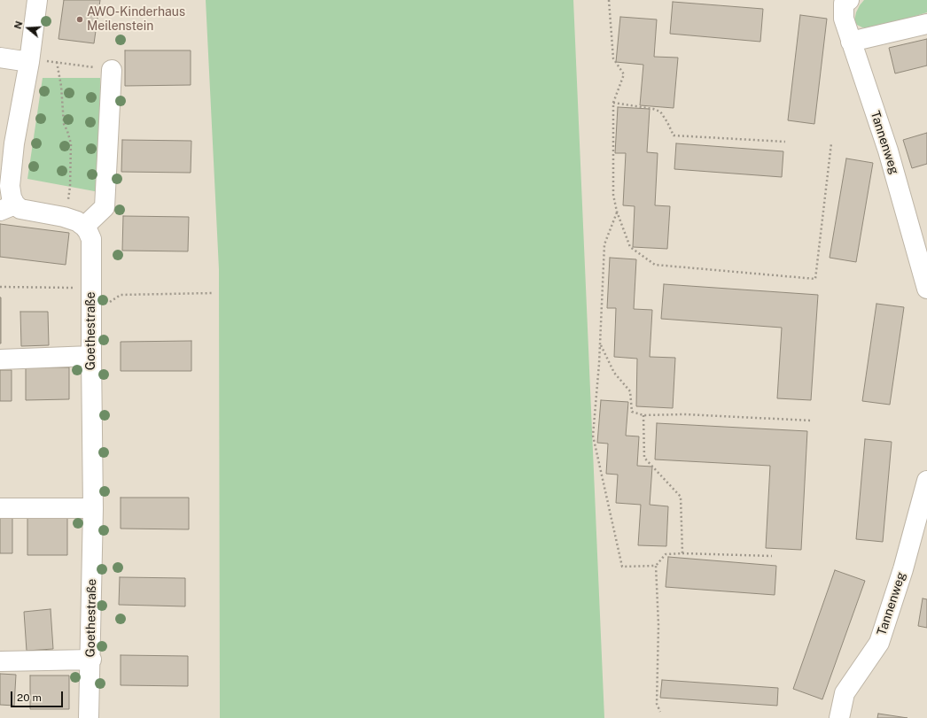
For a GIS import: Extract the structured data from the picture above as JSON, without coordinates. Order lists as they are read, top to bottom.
{
  "streets": {
    "street": ["Tannenweg", "Goethestraße"]
  },
  "places": ["AWO-Kinderhaus Meilenstein"],
  "scale_bar": "20 m",
  "north": "left"
}
